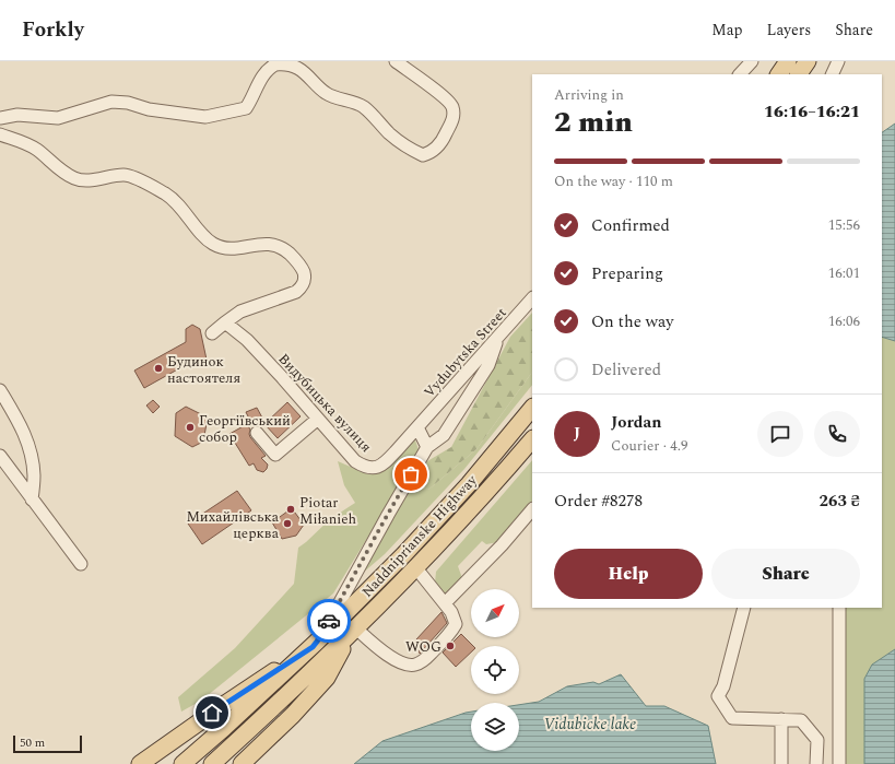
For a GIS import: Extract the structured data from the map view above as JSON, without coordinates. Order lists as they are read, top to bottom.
{
  "streets": {
    "main road": ["Naddniprianske Highway"],
    "street": ["Vydubytska Street", "Видубицька вулиця"]
  },
  "crossings": [
    ["Vydubytska Street", "Видубицька вулиця"]
  ],
  "water": ["Vidubicke lake"],
  "places": [
    "Будинок настоятеля",
    "Георгіївський собор",
    "Piotar Miłanieh",
    "Михайлівська церква",
    "WOG"
  ],
  "scale_bar": "50 m",
  "north": "top right",
  "page": {
    "header": "Forkly",
    "nav": ["Map", "Layers", "Share"],
    "heading": ["2 min", "Arriving in", "16:16–16:21"],
    "panel": [
      "Jordan",
      "Courier · 4.9",
      "Order #8278",
      "263 ₴"
    ],
    "bar": "On the way · 110 m",
    "list": [
      ["Confirmed", "15:56"],
      ["Preparing", "16:01"],
      ["On the way", "16:06"],
      "Delivered"
    ],
    "round": "J",
    "buttons": ["Help", "Share"],
    "scale": "50 m"
  }
}
